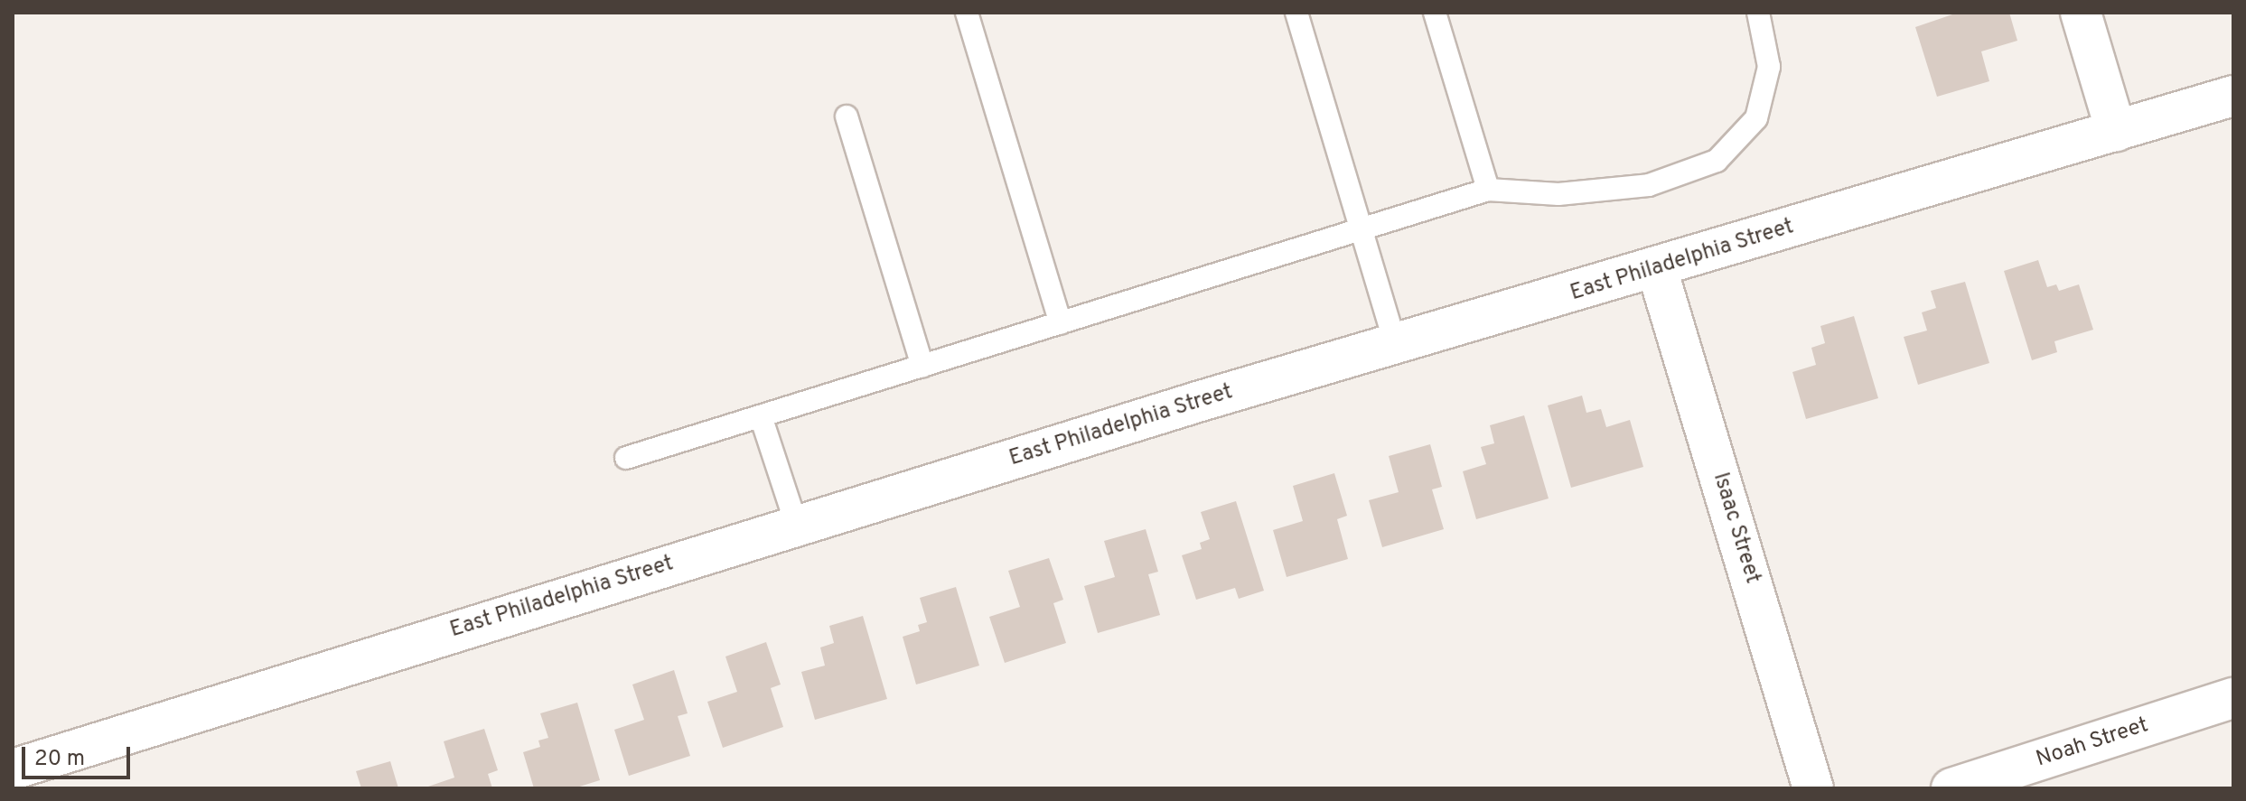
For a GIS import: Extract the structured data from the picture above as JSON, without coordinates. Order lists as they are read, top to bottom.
{
  "streets": {
    "street": ["East Philadelphia Street", "Isaac Street", "Noah Street"]
  },
  "crossings": [
    ["East Philadelphia Street", "Isaac Street"]
  ],
  "scale_bar": "20 m"
}
